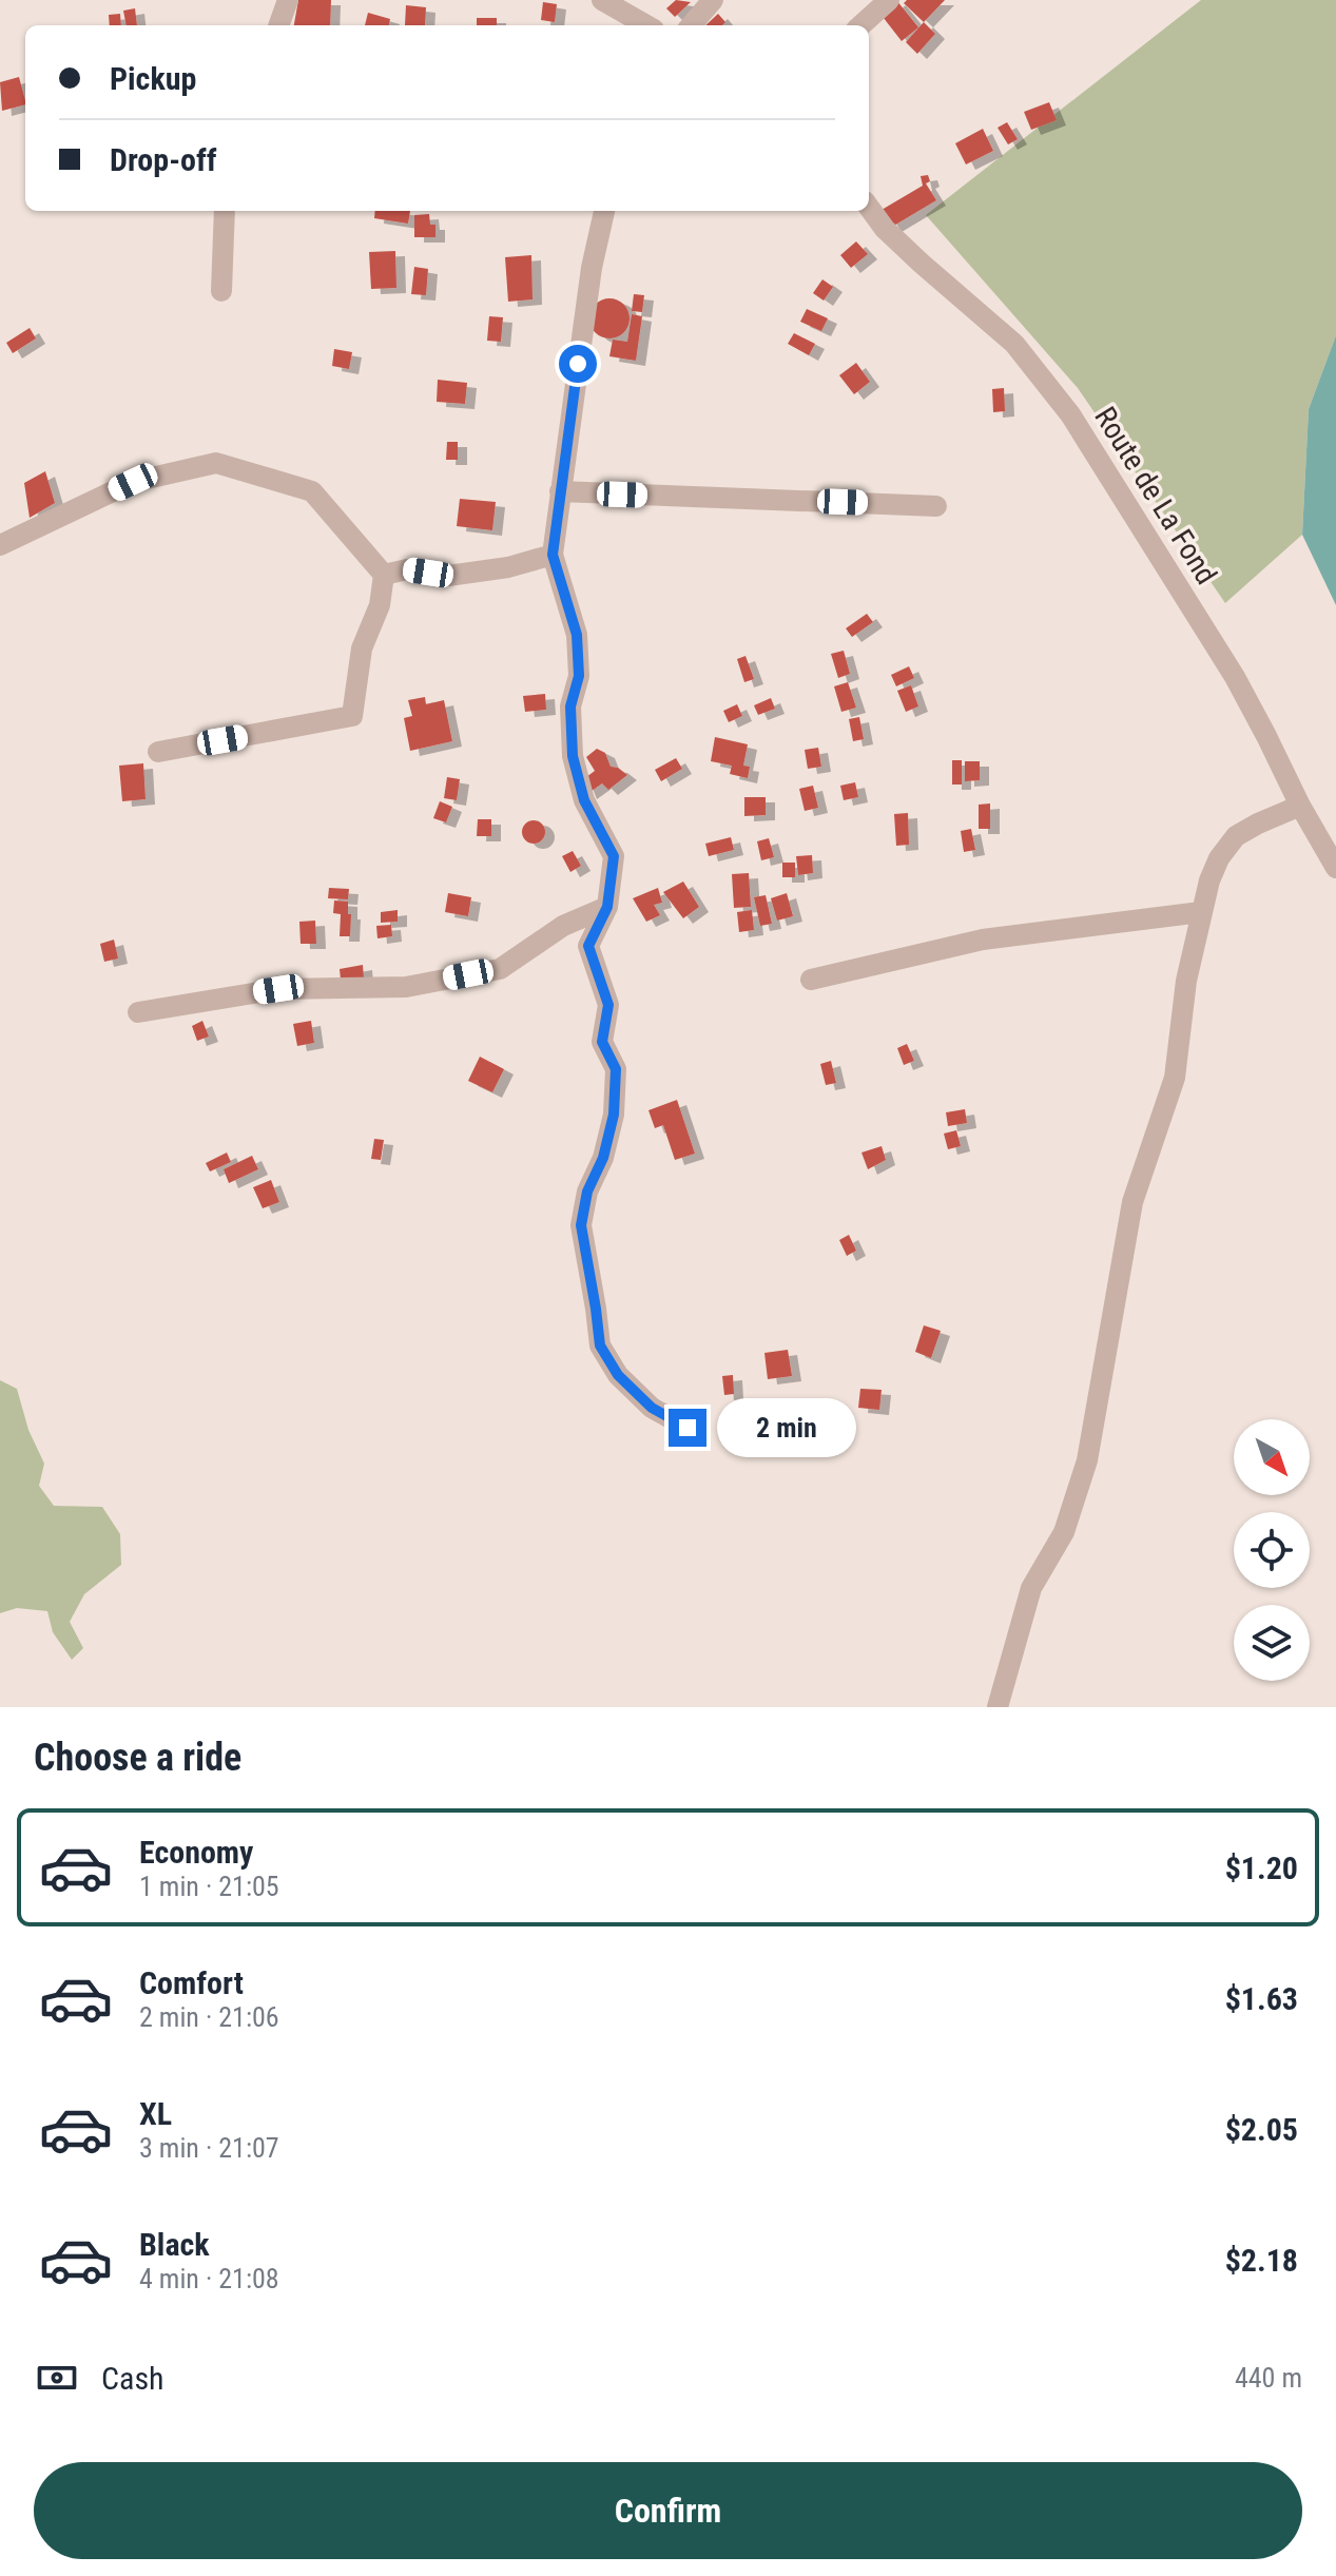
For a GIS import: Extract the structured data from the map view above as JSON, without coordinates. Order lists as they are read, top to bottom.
{
  "streets": {
    "street": ["Route de La Fond"]
  },
  "north": "bottom right",
  "page": {
    "banner": ["Pickup", "Drop-off"],
    "bubble": "2 min",
    "heading": "Choose a ride",
    "list": [
      {
        "name": "Economy",
        "note": "1 min · 21:05",
        "value": "$1.20"
      },
      {
        "name": "Comfort",
        "note": "2 min · 21:06",
        "value": "$1.63"
      },
      {
        "name": "XL",
        "note": "3 min · 21:07",
        "value": "$2.05"
      },
      {
        "name": "Black",
        "note": "4 min · 21:08",
        "value": "$2.18"
      }
    ],
    "pay": ["Cash", "440 m"],
    "buttons": "Confirm"
  }
}
